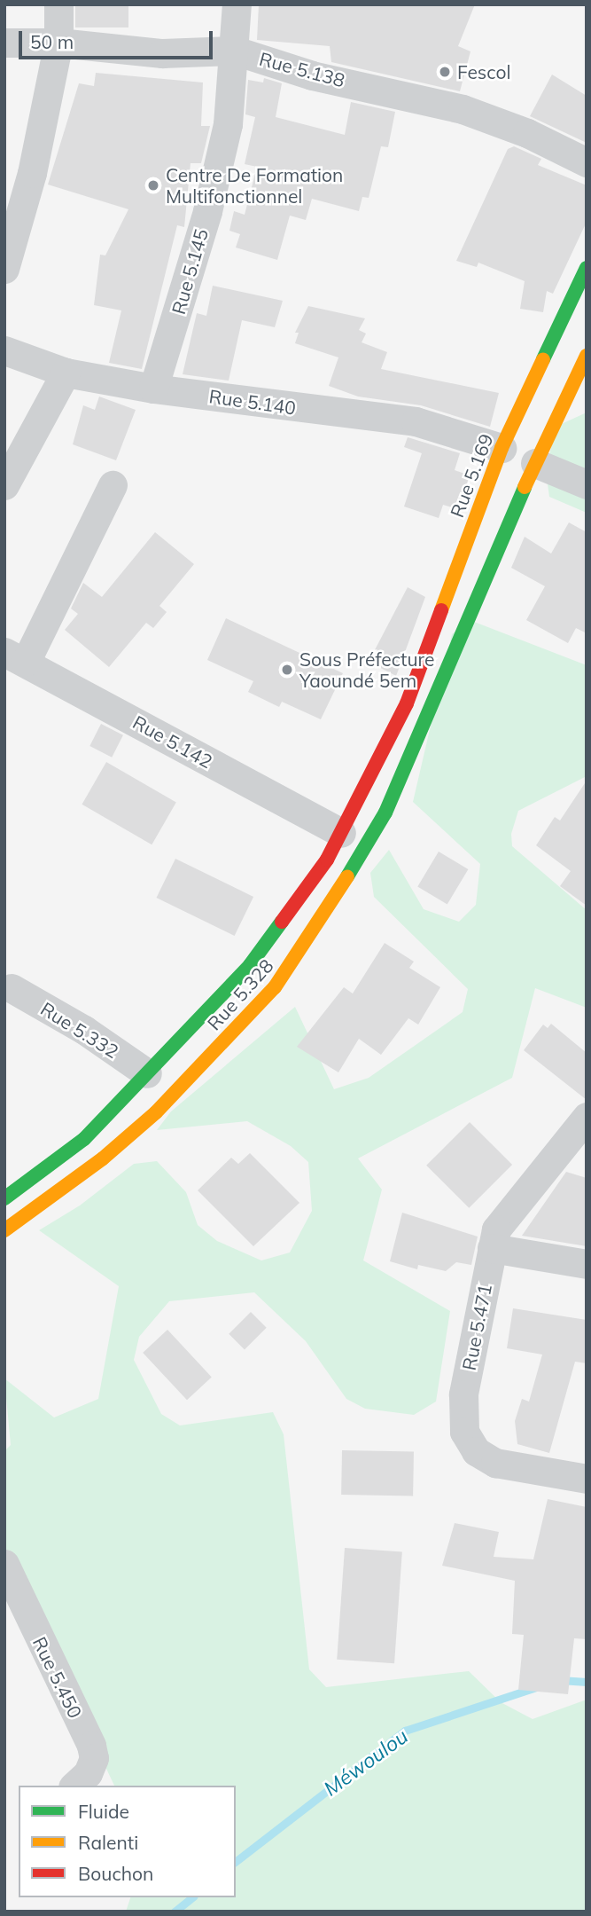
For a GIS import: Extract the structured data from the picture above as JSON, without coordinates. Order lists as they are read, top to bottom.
{
  "streets": {
    "main road": ["Rue 5.169", "Rue 5.328"],
    "street": [
      "Rue 5.138",
      "Rue 5.145",
      "Rue 5.140",
      "Rue 5.142",
      "Rue 5.332",
      "Rue 5.471",
      "Rue 5.450"
    ]
  },
  "crossings": [
    ["Rue 5.138", "Rue 5.145"],
    ["Rue 5.145", "Rue 5.140"],
    ["Rue 5.140", "Rue 5.169"],
    ["Rue 5.169", "Rue 5.328"],
    ["Rue 5.142", "Rue 5.328"],
    ["Rue 5.328", "Rue 5.332"]
  ],
  "water": ["Méwoulou"],
  "places": ["Fescol", "Centre De Formation Multifonctionnel", "Sous Préfecture Yaoundé 5em"],
  "legend": ["Fluide", "Ralenti", "Bouchon"],
  "scale_bar": "50 m"
}
